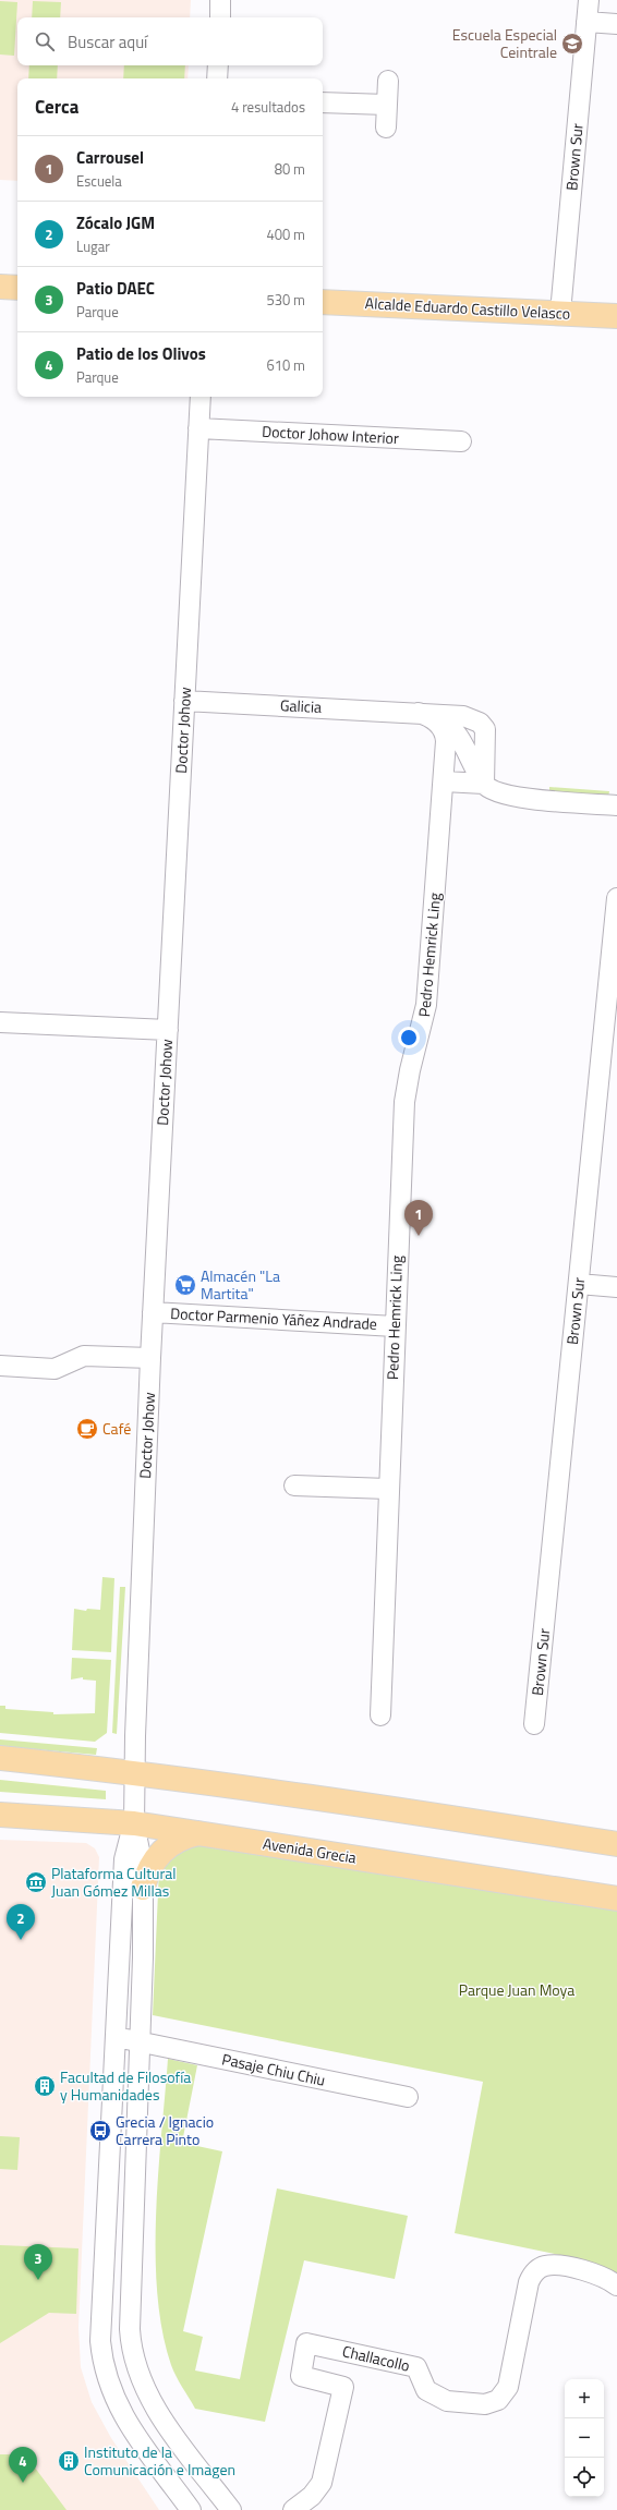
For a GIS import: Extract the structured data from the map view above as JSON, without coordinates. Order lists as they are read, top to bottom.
{
  "streets": {
    "main road": ["Alcalde Eduardo Castillo Velasco", "Avenida Grecia"],
    "street": [
      "Brown Sur",
      "Doctor Johow Interior",
      "Galicia",
      "Doctor Johow",
      "Pedro Hemrick Ling",
      "Doctor Parmenio Yáñez Andrade",
      "Pasaje Chiu Chiu",
      "Challacollo"
    ]
  },
  "crossings": [
    ["Brown Sur", "Alcalde Eduardo Castillo Velasco"],
    ["Doctor Johow Interior", "Doctor Johow"],
    ["Galicia", "Doctor Johow"],
    ["Galicia", "Pedro Hemrick Ling"],
    ["Doctor Johow", "Doctor Parmenio Yáñez Andrade"],
    ["Doctor Johow", "Avenida Grecia"],
    ["Pedro Hemrick Ling", "Doctor Parmenio Yáñez Andrade"]
  ],
  "parks": ["Parque Juan Moya"],
  "places": {
    "school or university": ["Escuela Especial Ceintrale"],
    "supermarket": ["Almacén \"La Martita\""],
    "cafe": ["Café"],
    "museum": ["Plataforma Cultural Juan Gómez Millas"],
    "building": ["Facultad de Filosofía y Humanidades", "Instituto de la Comunicación e Imagen"],
    "bus stop": ["Grecia / Ignacio Carrera Pinto"]
  },
  "page": {
    "search": "Buscar aquí",
    "heading": ["Cerca", "4 resultados"],
    "list": [
      {
        "mark": "1",
        "name": "Carrousel",
        "note": "Escuela",
        "value": "80 m"
      },
      {
        "mark": "2",
        "name": "Zócalo JGM",
        "note": "Lugar",
        "value": "400 m"
      },
      {
        "mark": "3",
        "name": "Patio DAEC",
        "note": "Parque",
        "value": "530 m"
      },
      {
        "mark": "4",
        "name": "Patio de los Olivos",
        "note": "Parque",
        "value": "610 m"
      }
    ],
    "pins": [
      "1",
      "2",
      "3",
      "4"
    ],
    "map_buttons": ["+", "−"]
  }
}
